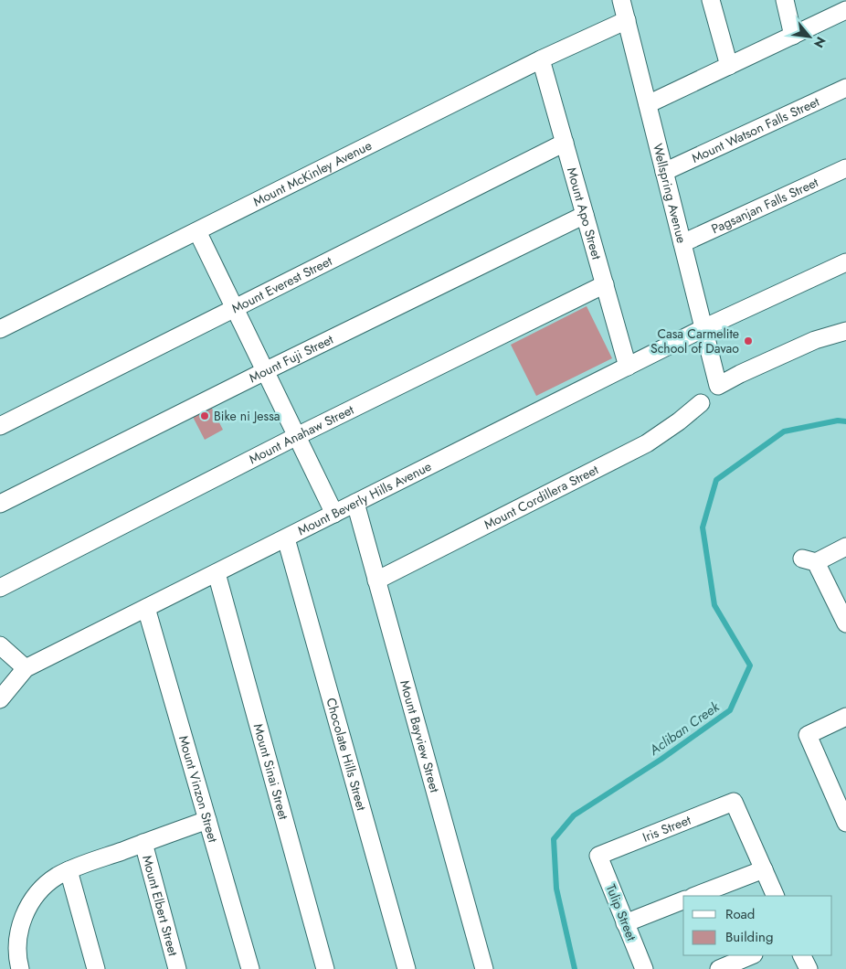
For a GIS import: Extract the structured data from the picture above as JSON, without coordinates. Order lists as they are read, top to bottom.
{
  "streets": {
    "street": [
      "Mount Watson Falls Street",
      "Mount McKinley Avenue",
      "Wellspring Avenue",
      "Pagsanjan Falls Street",
      "Mount Apo Street",
      "Mount Everest Street",
      "Mount Fuji Street",
      "Mount Anahaw Street",
      "Mount Cordillera Street",
      "Mount Beverly Hills Avenue",
      "Mount Bayview Street",
      "Chocolate Hills Street",
      "Mount Sinai Street",
      "Mount Vinzon Street",
      "Iris Street",
      "Mount Elbert Street",
      "Tulip Street"
    ]
  },
  "crossings": [
    ["Mount Watson Falls Street", "Wellspring Avenue"],
    ["Mount McKinley Avenue", "Wellspring Avenue"],
    ["Mount McKinley Avenue", "Mount Apo Street"],
    ["Wellspring Avenue", "Pagsanjan Falls Street"],
    ["Wellspring Avenue", "Mount Beverly Hills Avenue"],
    ["Mount Apo Street", "Mount Everest Street"],
    ["Mount Apo Street", "Mount Fuji Street"],
    ["Mount Apo Street", "Mount Anahaw Street"],
    ["Mount Apo Street", "Mount Beverly Hills Avenue"],
    ["Mount Cordillera Street", "Mount Bayview Street"],
    ["Mount Beverly Hills Avenue", "Mount Bayview Street"],
    ["Mount Beverly Hills Avenue", "Chocolate Hills Street"],
    ["Mount Beverly Hills Avenue", "Mount Sinai Street"],
    ["Mount Beverly Hills Avenue", "Mount Vinzon Street"],
    ["Iris Street", "Tulip Street"]
  ],
  "water": ["Acliban Creek"],
  "places": ["Casa Carmelite School of Davao", "Bike ni Jessa"],
  "legend": ["Road", "Building"],
  "north": "bottom right"
}
